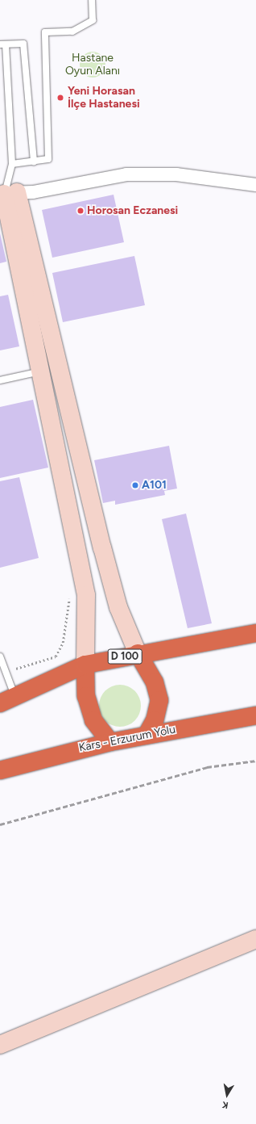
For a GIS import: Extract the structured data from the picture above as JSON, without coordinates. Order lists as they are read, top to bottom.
{
  "streets": {
    "highway": ["D 100", "Kars - Erzurum Yolu"]
  },
  "crossings": [
    ["D 100", "Kars - Erzurum Yolu"]
  ],
  "parks": ["Hastane Oyun Alanı"],
  "places": ["Yeni Horasan İlçe Hastanesi", "Horosan Eczanesi", "A101"],
  "north": "bottom"
}
